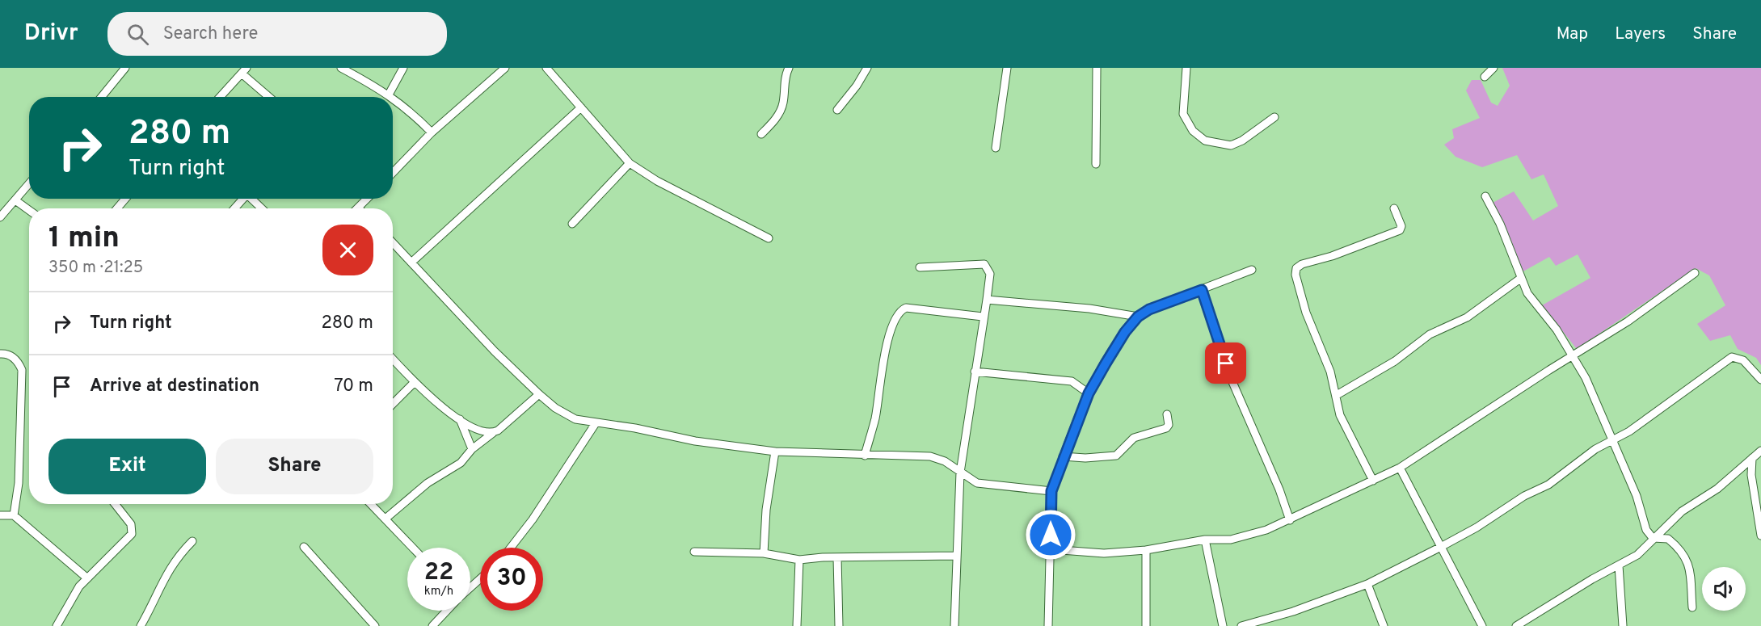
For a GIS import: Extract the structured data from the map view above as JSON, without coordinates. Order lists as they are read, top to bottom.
{
  "page": {
    "header": "Drivr",
    "search": "Search here",
    "nav": ["Map", "Layers", "Share"],
    "turn": ["280 m", "Turn right"],
    "heading": ["1 min", "350 m · 21:25"],
    "list": [
      {
        "name": "Turn right",
        "value": "280 m"
      },
      {
        "name": "Arrive at destination",
        "value": "70 m"
      }
    ],
    "buttons": ["Exit", "Share"],
    "speed": "22 km/h",
    "limit": "30"
  }
}
